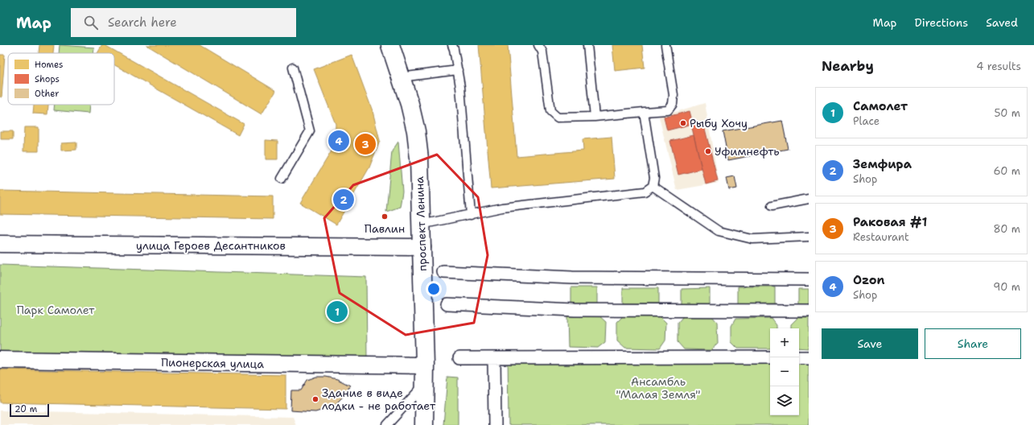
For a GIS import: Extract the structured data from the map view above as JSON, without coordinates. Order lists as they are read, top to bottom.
{
  "streets": {
    "street": ["проспект Ленина", "улица Героев Десантников", "Пионерская улица"]
  },
  "crossings": [
    ["проспект Ленина", "улица Героев Десантников"],
    ["проспект Ленина", "Пионерская улица"]
  ],
  "parks": ["Парк Самолет", "Ансамбль \"Малая Земля\""],
  "places": [
    "Рыбу Хочу",
    "Уфимнефть",
    "Павлин",
    "Здание в виде лодки - не работает"
  ],
  "legend": ["Homes", "Shops", "Other"],
  "scale_bar": "20 m",
  "page": {
    "header": "Map",
    "search": "Search here",
    "nav": ["Map", "Directions", "Saved"],
    "heading": ["Nearby", "4 results"],
    "list": [
      {
        "mark": "1",
        "name": "Самолет",
        "note": "Place",
        "value": "50 m"
      },
      {
        "mark": "2",
        "name": "Земфира",
        "note": "Shop",
        "value": "60 m"
      },
      {
        "mark": "3",
        "name": "Раковая #1",
        "note": "Restaurant",
        "value": "80 m"
      },
      {
        "mark": "4",
        "name": "Ozon",
        "note": "Shop",
        "value": "90 m"
      }
    ],
    "pins": [
      "4",
      "3",
      "2",
      "1"
    ],
    "buttons": ["Save", "Share"],
    "map_buttons": ["+", "−"],
    "scale": "20 m"
  }
}
